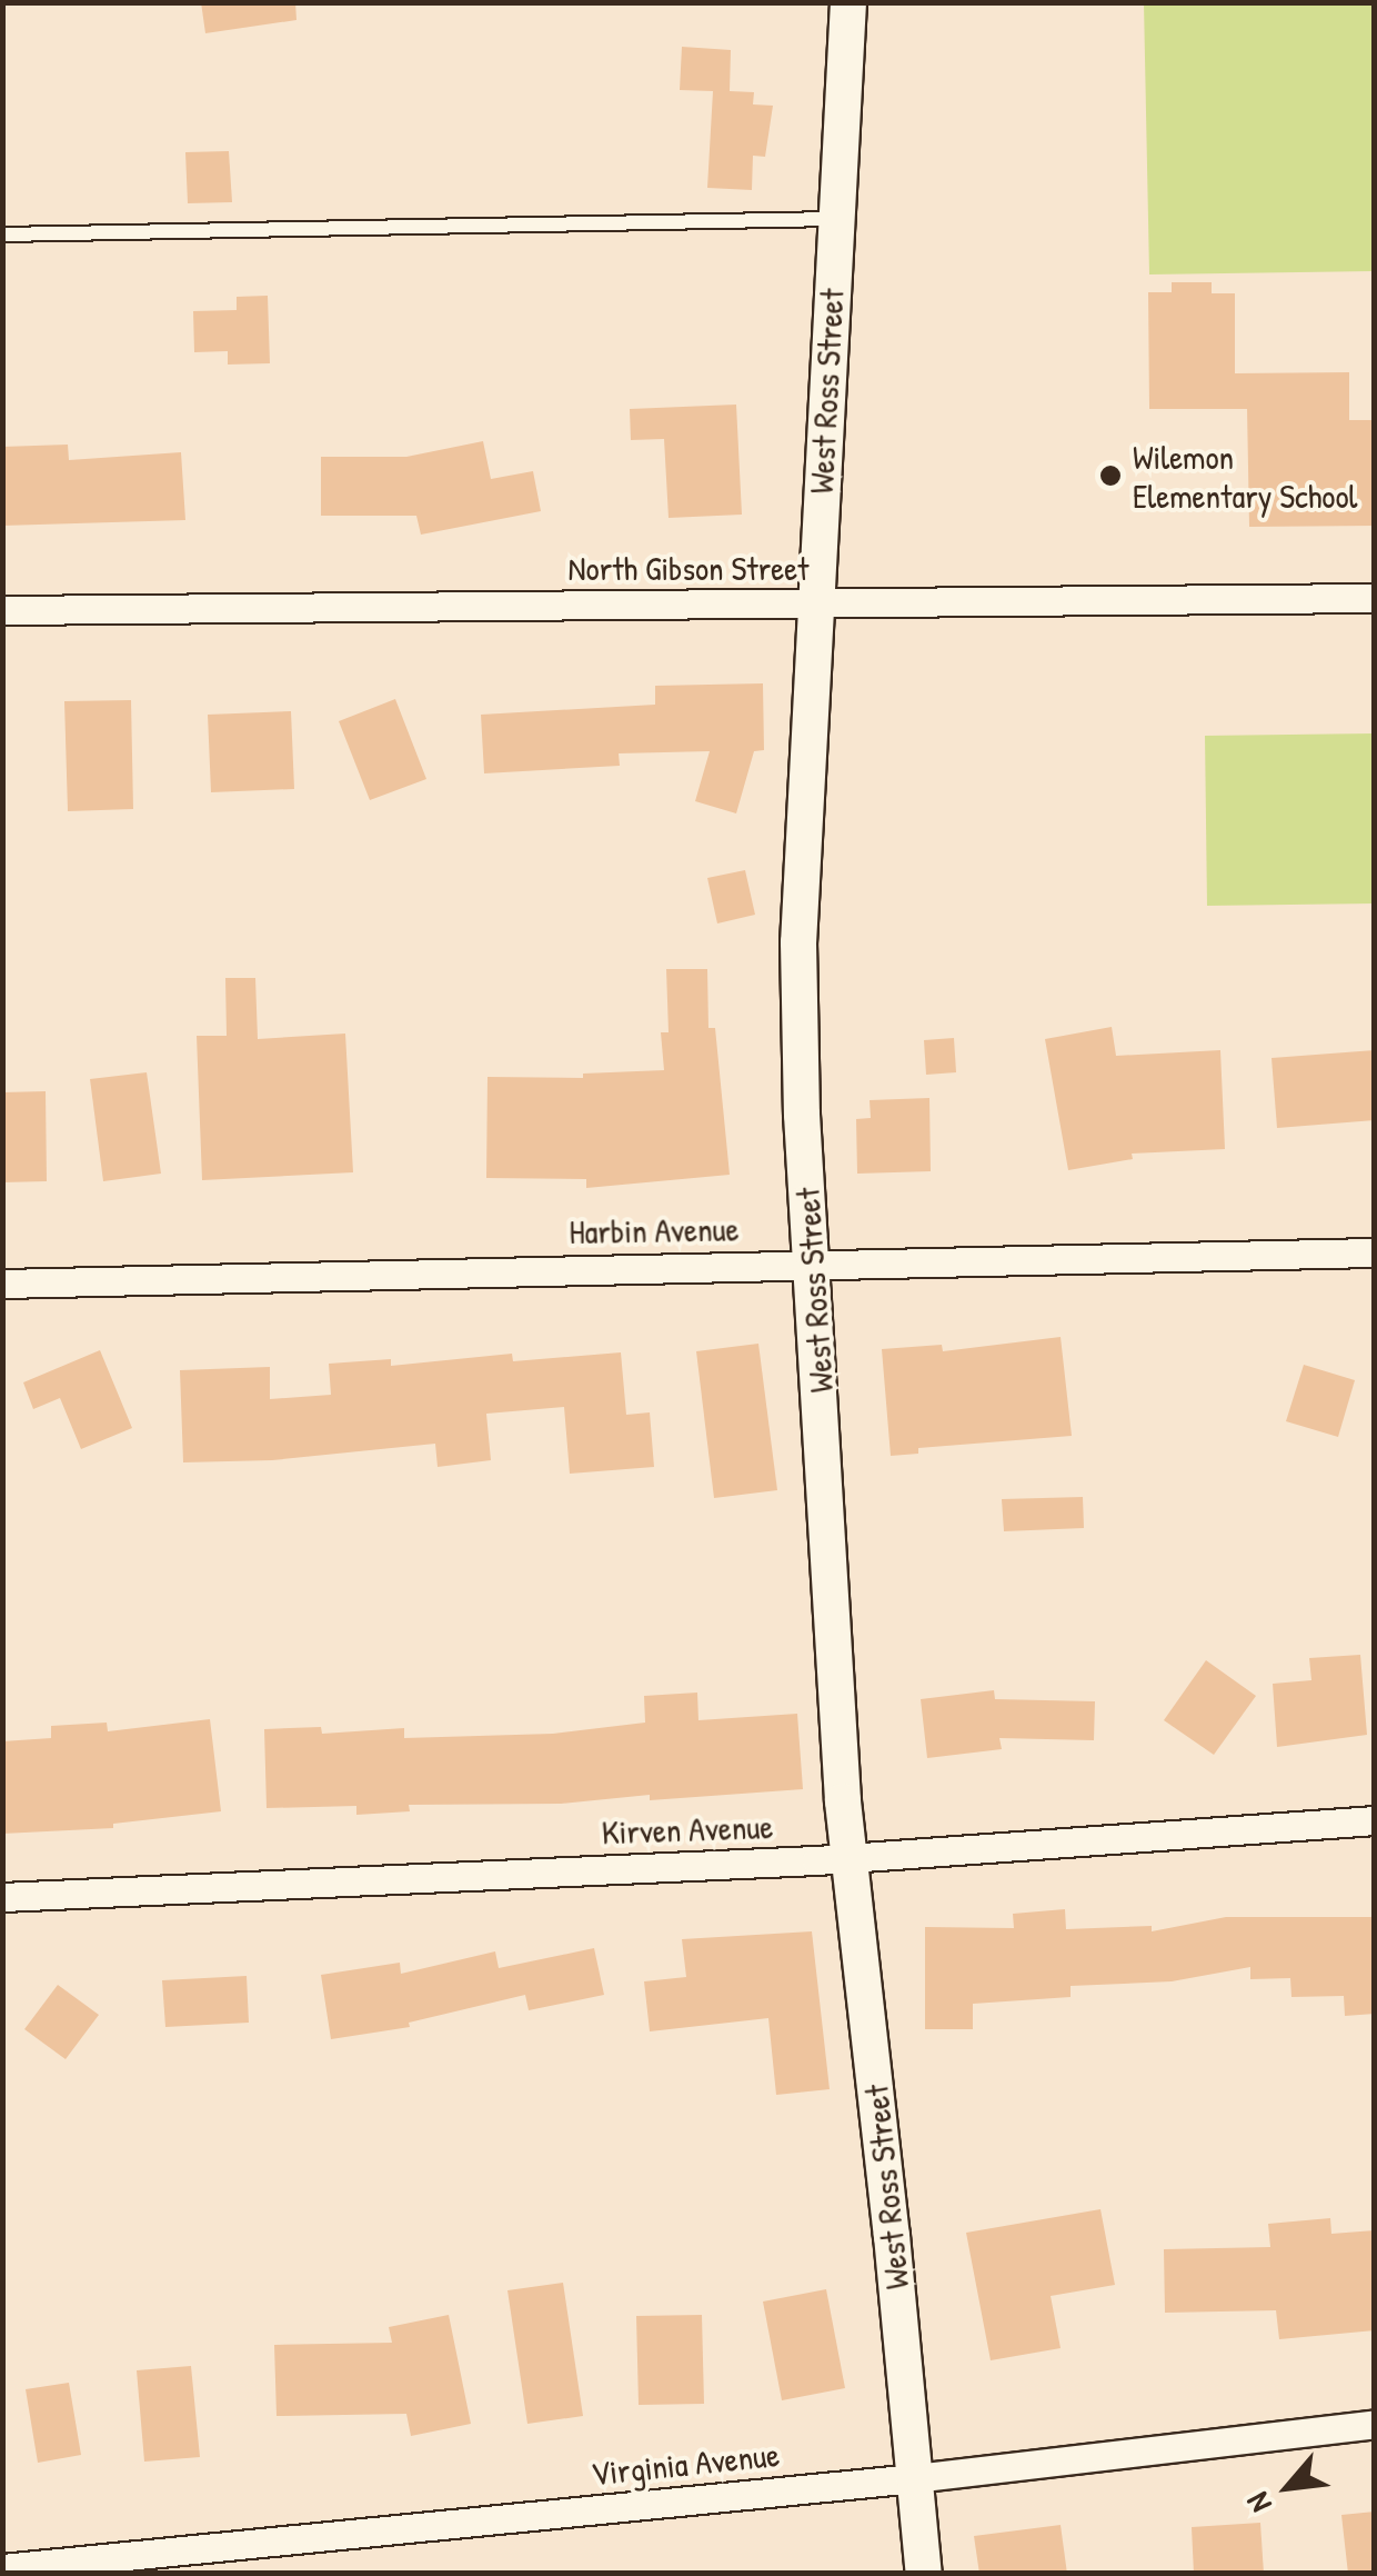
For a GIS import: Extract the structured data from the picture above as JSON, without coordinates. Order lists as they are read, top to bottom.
{
  "streets": {
    "street": [
      "West Ross Street",
      "North Gibson Street",
      "Harbin Avenue",
      "Kirven Avenue",
      "Virginia Avenue"
    ]
  },
  "crossings": [
    ["West Ross Street", "North Gibson Street"],
    ["West Ross Street", "Harbin Avenue"],
    ["West Ross Street", "Kirven Avenue"],
    ["West Ross Street", "Virginia Avenue"]
  ],
  "places": ["Wilemon Elementary School"],
  "north": "bottom left"
}
